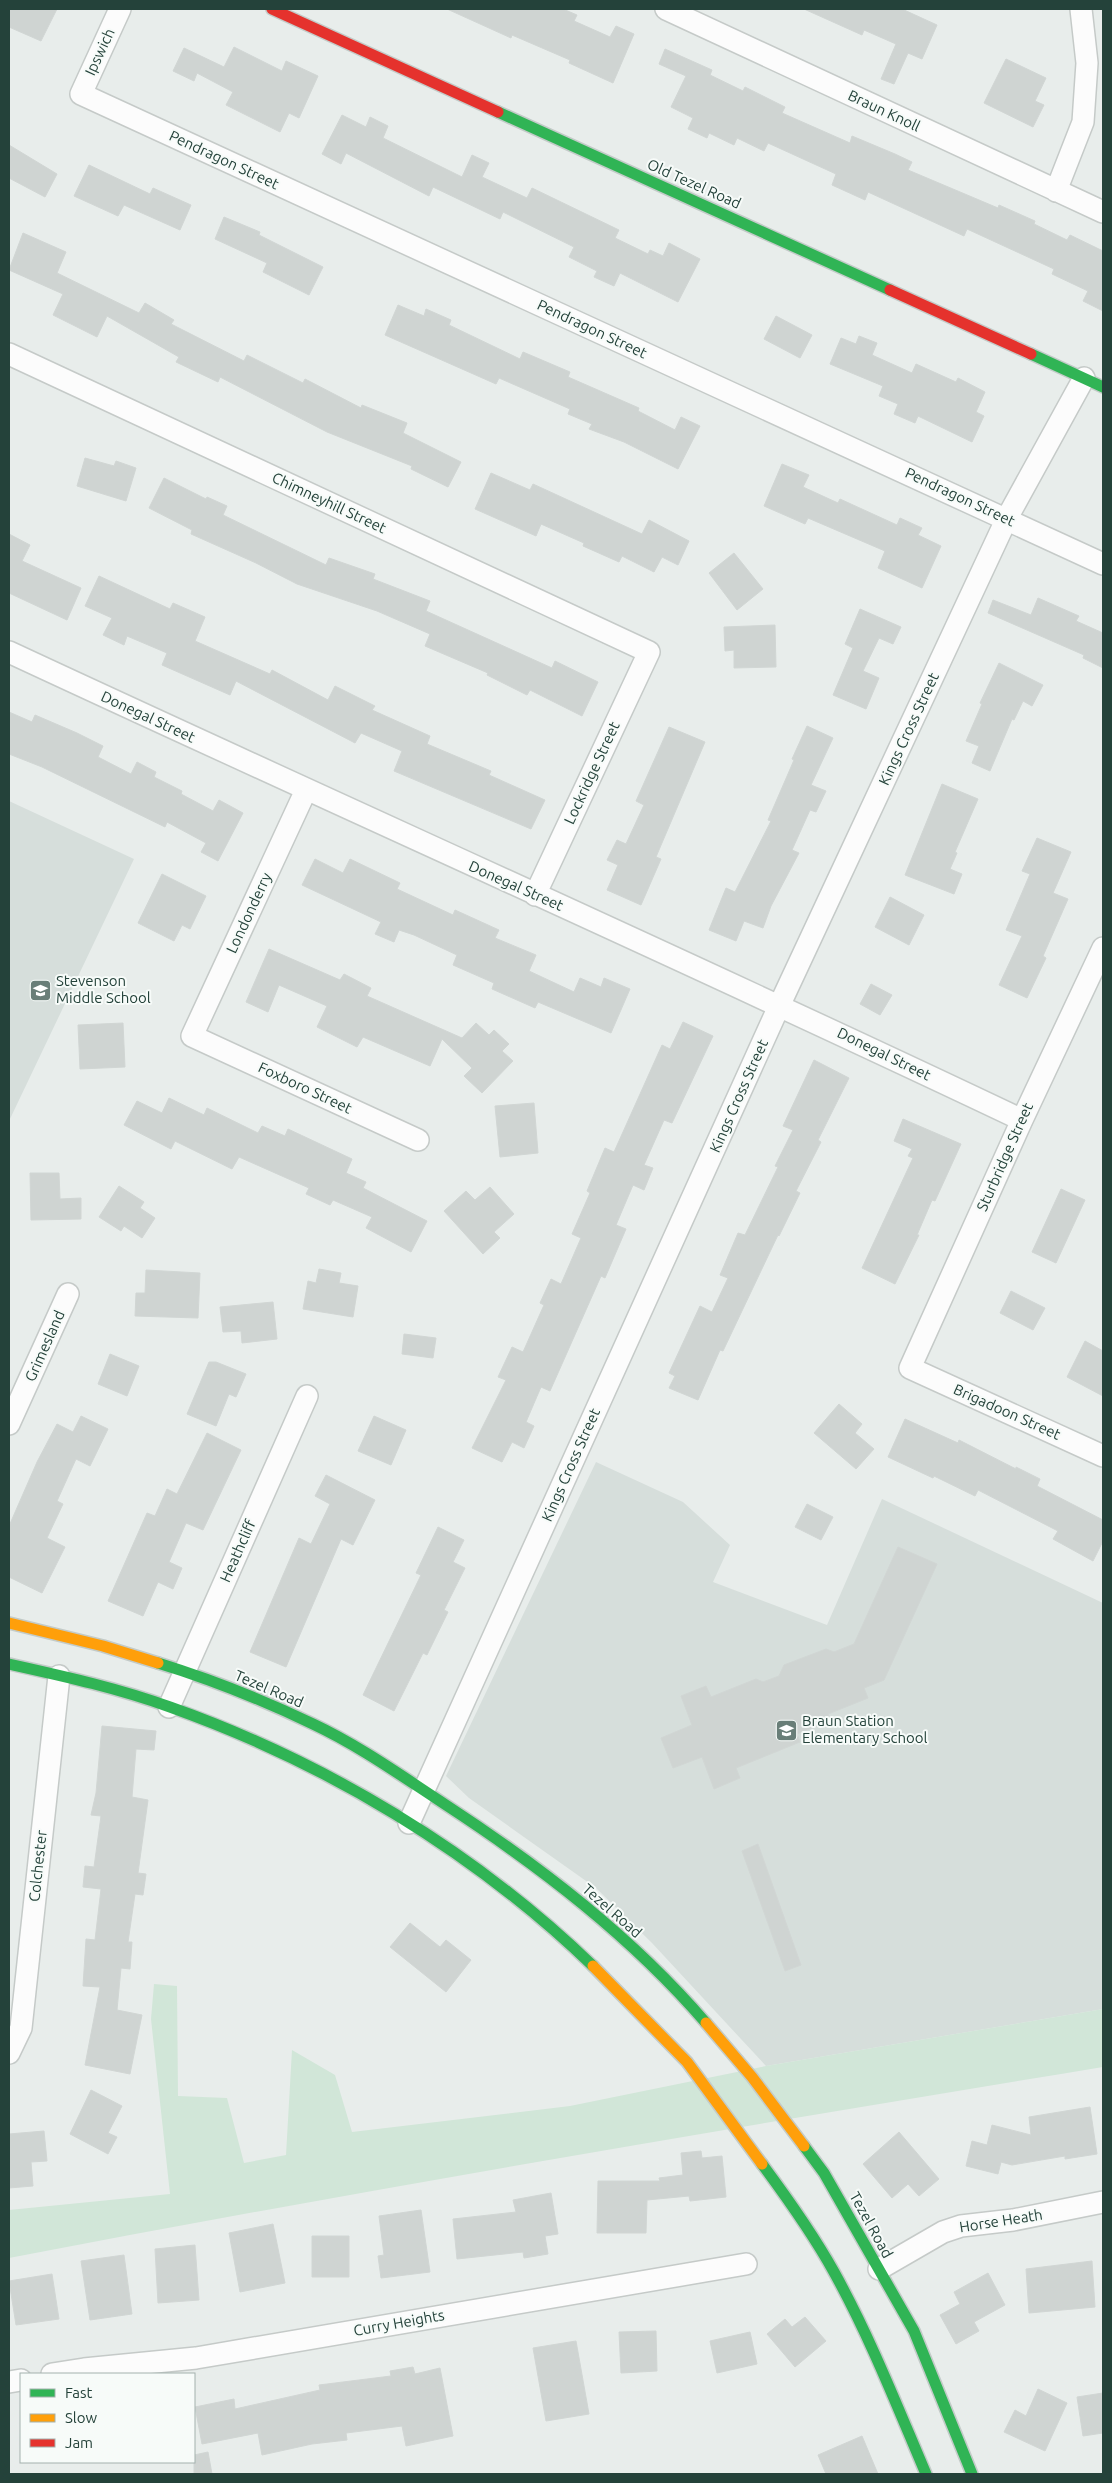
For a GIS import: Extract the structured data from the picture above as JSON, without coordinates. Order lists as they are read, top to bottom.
{
  "streets": {
    "main road": ["Old Tezel Road", "Tezel Road"],
    "street": [
      "Ipswich",
      "Braun Knoll",
      "Pendragon Street",
      "Chimneyhill Street",
      "Donegal Street",
      "Kings Cross Street",
      "Lockridge Street",
      "Londonderry",
      "Foxboro Street",
      "Sturbridge Street",
      "Grimesland",
      "Brigadoon Street",
      "Heathcliff",
      "Colchester",
      "Horse Heath",
      "Curry Heights"
    ]
  },
  "crossings": [
    ["Ipswich", "Pendragon Street"],
    ["Pendragon Street", "Kings Cross Street"],
    ["Old Tezel Road", "Kings Cross Street"],
    ["Chimneyhill Street", "Lockridge Street"],
    ["Donegal Street", "Kings Cross Street"],
    ["Donegal Street", "Lockridge Street"],
    ["Donegal Street", "Londonderry"],
    ["Donegal Street", "Sturbridge Street"],
    ["Kings Cross Street", "Tezel Road"],
    ["Londonderry", "Foxboro Street"],
    ["Sturbridge Street", "Brigadoon Street"],
    ["Heathcliff", "Tezel Road"],
    ["Tezel Road", "Horse Heath"]
  ],
  "places": {
    "school or university": ["Stevenson Middle School", "Braun Station Elementary School"]
  },
  "legend": ["Fast", "Slow", "Jam"]
}
